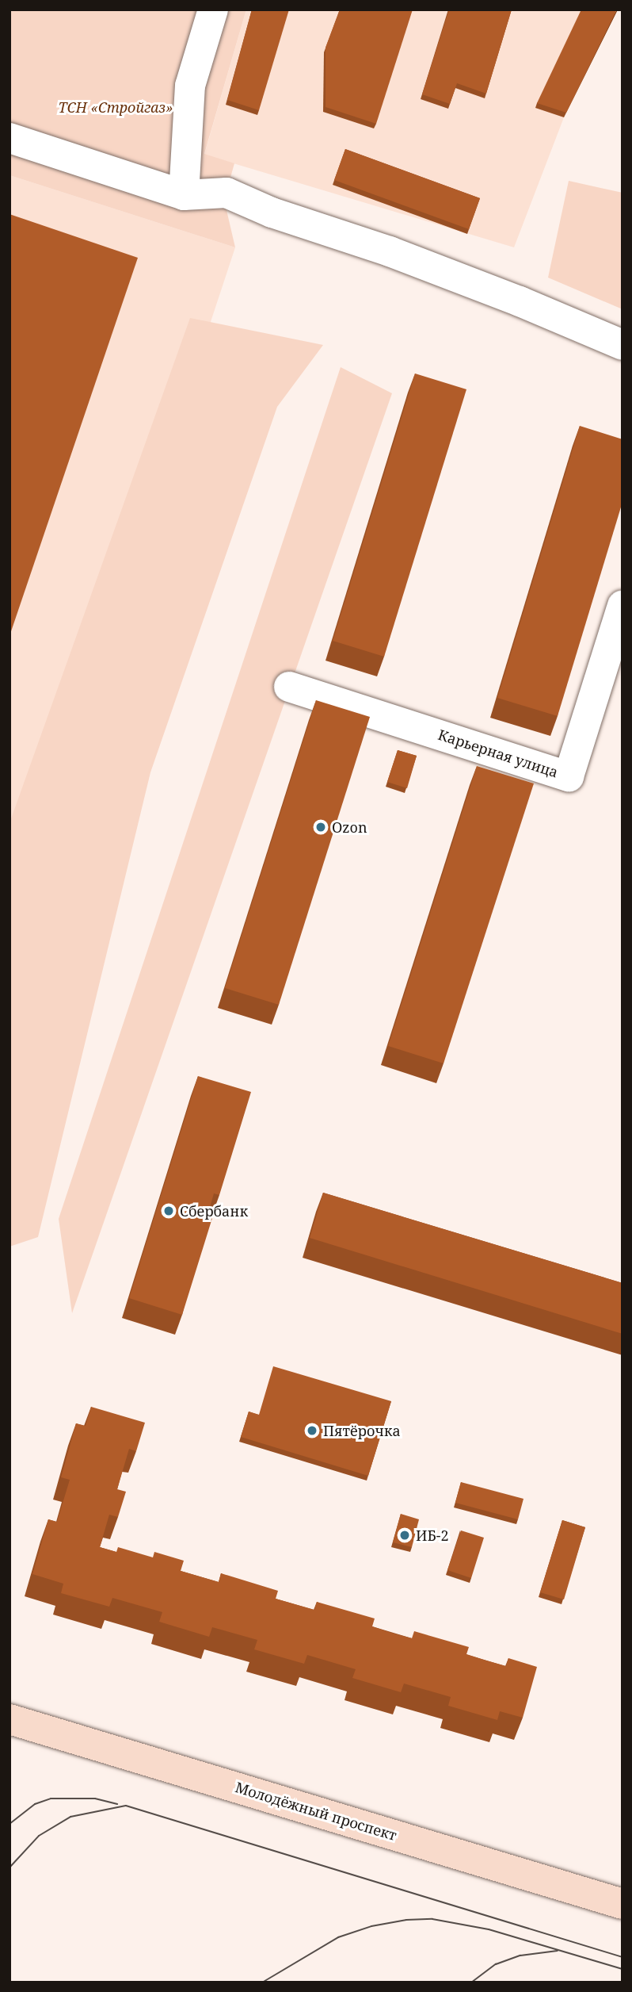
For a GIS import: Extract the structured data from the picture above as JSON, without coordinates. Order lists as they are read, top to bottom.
{
  "streets": {
    "main road": ["Молодёжный проспект"],
    "street": ["Карьерная улица"]
  },
  "parks": ["ТСН «Стройгаз»"],
  "places": [
    "Ozon",
    "Сбербанк",
    "Пятёрочка",
    "ИБ-2"
  ]
}
